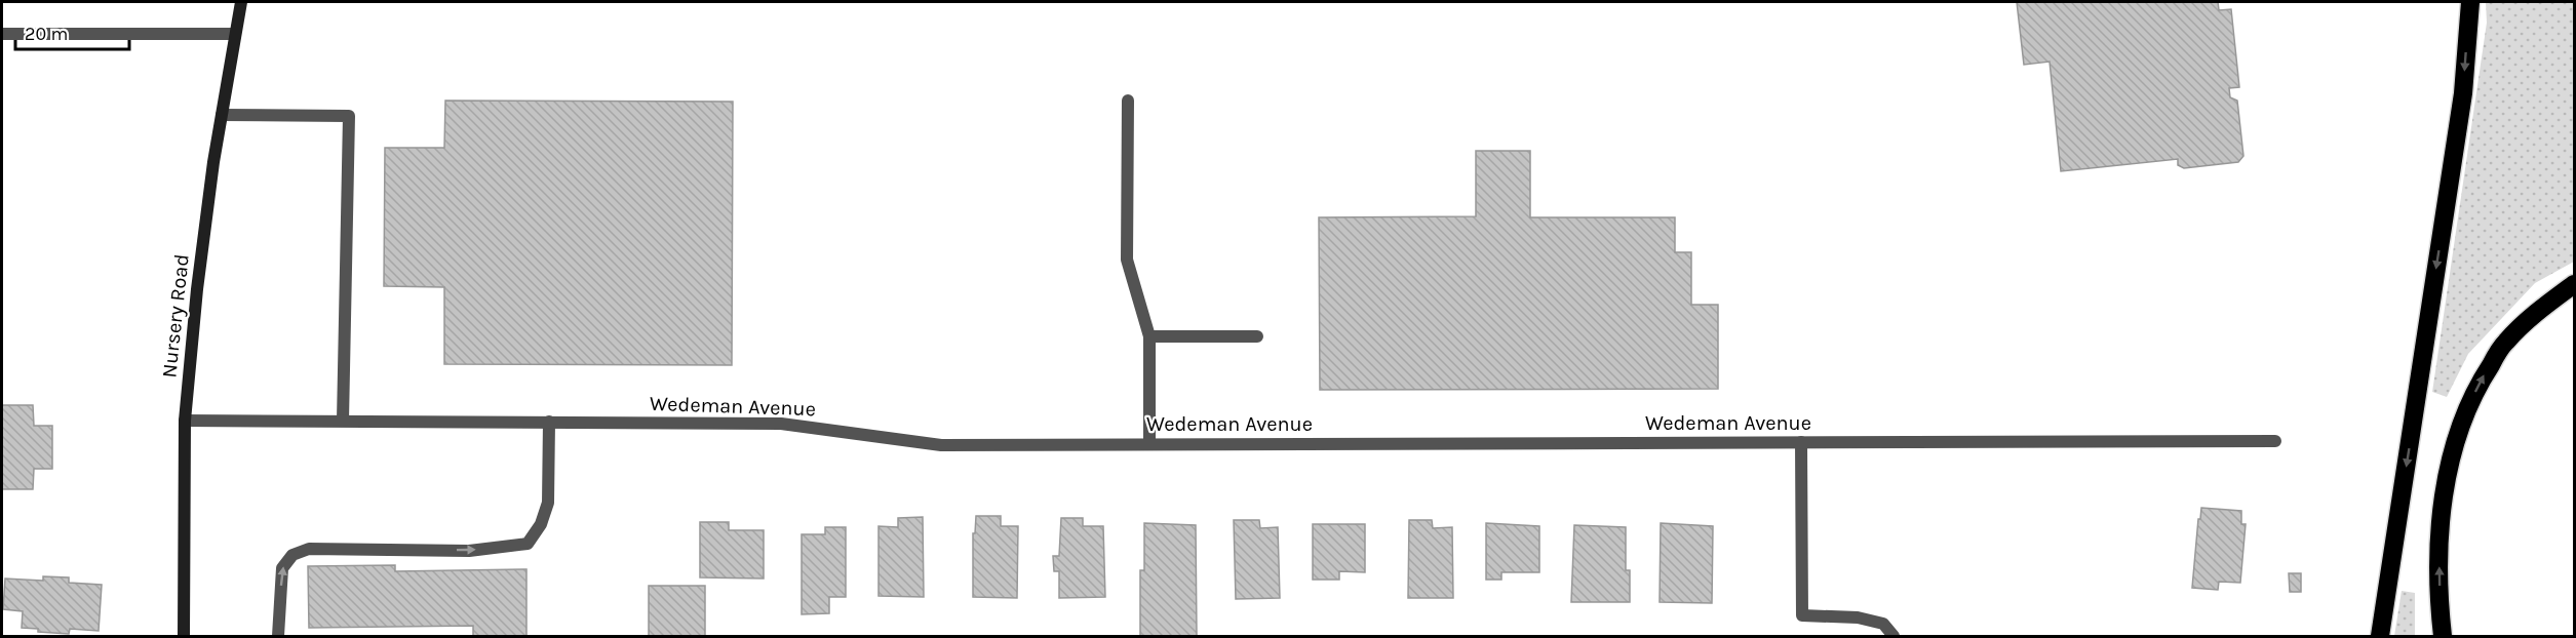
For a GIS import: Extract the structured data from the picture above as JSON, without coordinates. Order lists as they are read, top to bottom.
{
  "streets": {
    "main road": ["Nursery Road"],
    "street": ["Wedeman Avenue"]
  },
  "crossings": [
    ["Nursery Road", "Wedeman Avenue"]
  ],
  "scale_bar": "20 m"
}
